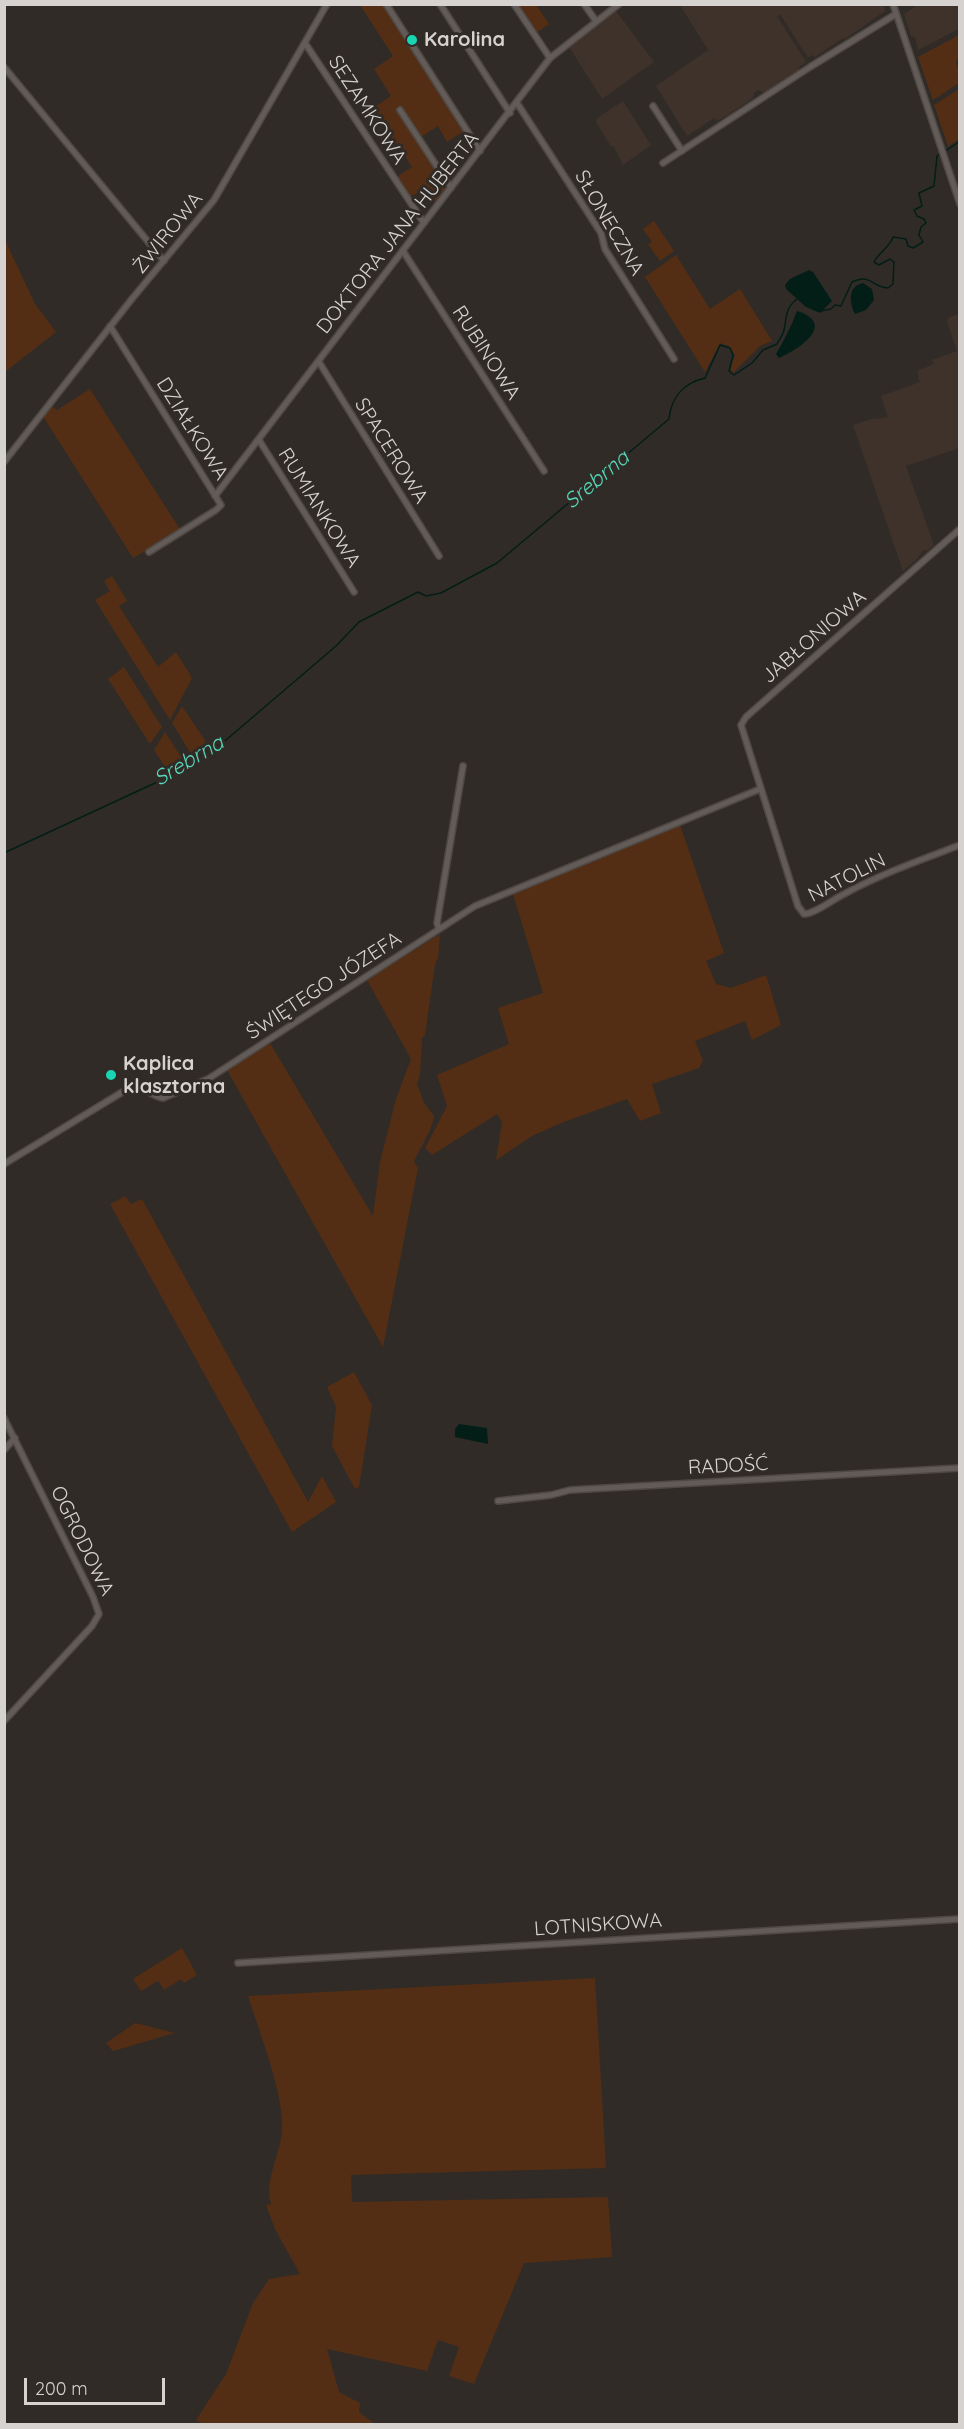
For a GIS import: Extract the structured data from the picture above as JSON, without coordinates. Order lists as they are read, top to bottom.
{
  "streets": {
    "street": [
      "SEZAMKOWA",
      "SŁONECZNA",
      "ŻWIROWA",
      "DOKTORA JANA HUBERTA",
      "RUBINOWA",
      "DZIAŁKOWA",
      "SPACEROWA",
      "RUMIANKOWA",
      "JABŁONIOWA",
      "NATOLIN",
      "ŚWIĘTEGO JÓZEFA",
      "RADOŚĆ",
      "OGRODOWA",
      "LOTNISKOWA"
    ]
  },
  "crossings": [
    ["SEZAMKOWA", "ŻWIROWA"],
    ["SEZAMKOWA", "DOKTORA JANA HUBERTA"],
    ["SŁONECZNA", "DOKTORA JANA HUBERTA"],
    ["ŻWIROWA", "DZIAŁKOWA"],
    ["DOKTORA JANA HUBERTA", "RUBINOWA"],
    ["DOKTORA JANA HUBERTA", "DZIAŁKOWA"],
    ["DOKTORA JANA HUBERTA", "SPACEROWA"],
    ["DOKTORA JANA HUBERTA", "RUMIANKOWA"],
    ["JABŁONIOWA", "NATOLIN"],
    ["JABŁONIOWA", "ŚWIĘTEGO JÓZEFA"],
    ["NATOLIN", "ŚWIĘTEGO JÓZEFA"]
  ],
  "water": ["Srebrna"],
  "places": ["Karolina", "Kaplica klasztorna"],
  "scale_bar": "200 m"
}
